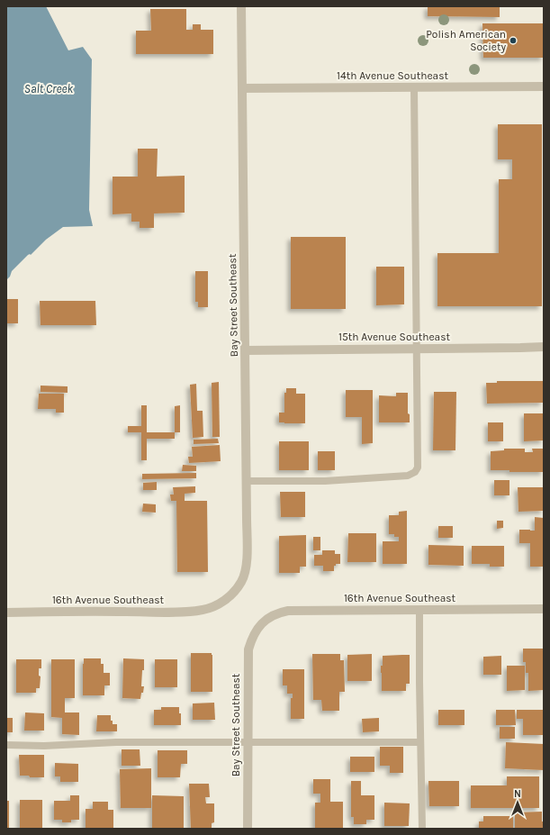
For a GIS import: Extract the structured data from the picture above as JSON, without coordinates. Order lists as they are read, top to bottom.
{
  "streets": {
    "street": [
      "14th Avenue Southeast",
      "Bay Street Southeast",
      "15th Avenue Southeast",
      "16th Avenue Southeast"
    ]
  },
  "crossings": [
    ["14th Avenue Southeast", "Bay Street Southeast"],
    ["Bay Street Southeast", "15th Avenue Southeast"],
    ["Bay Street Southeast", "16th Avenue Southeast"]
  ],
  "water": ["Salt Creek"],
  "places": ["Polish American Society"],
  "north": "top"
}
